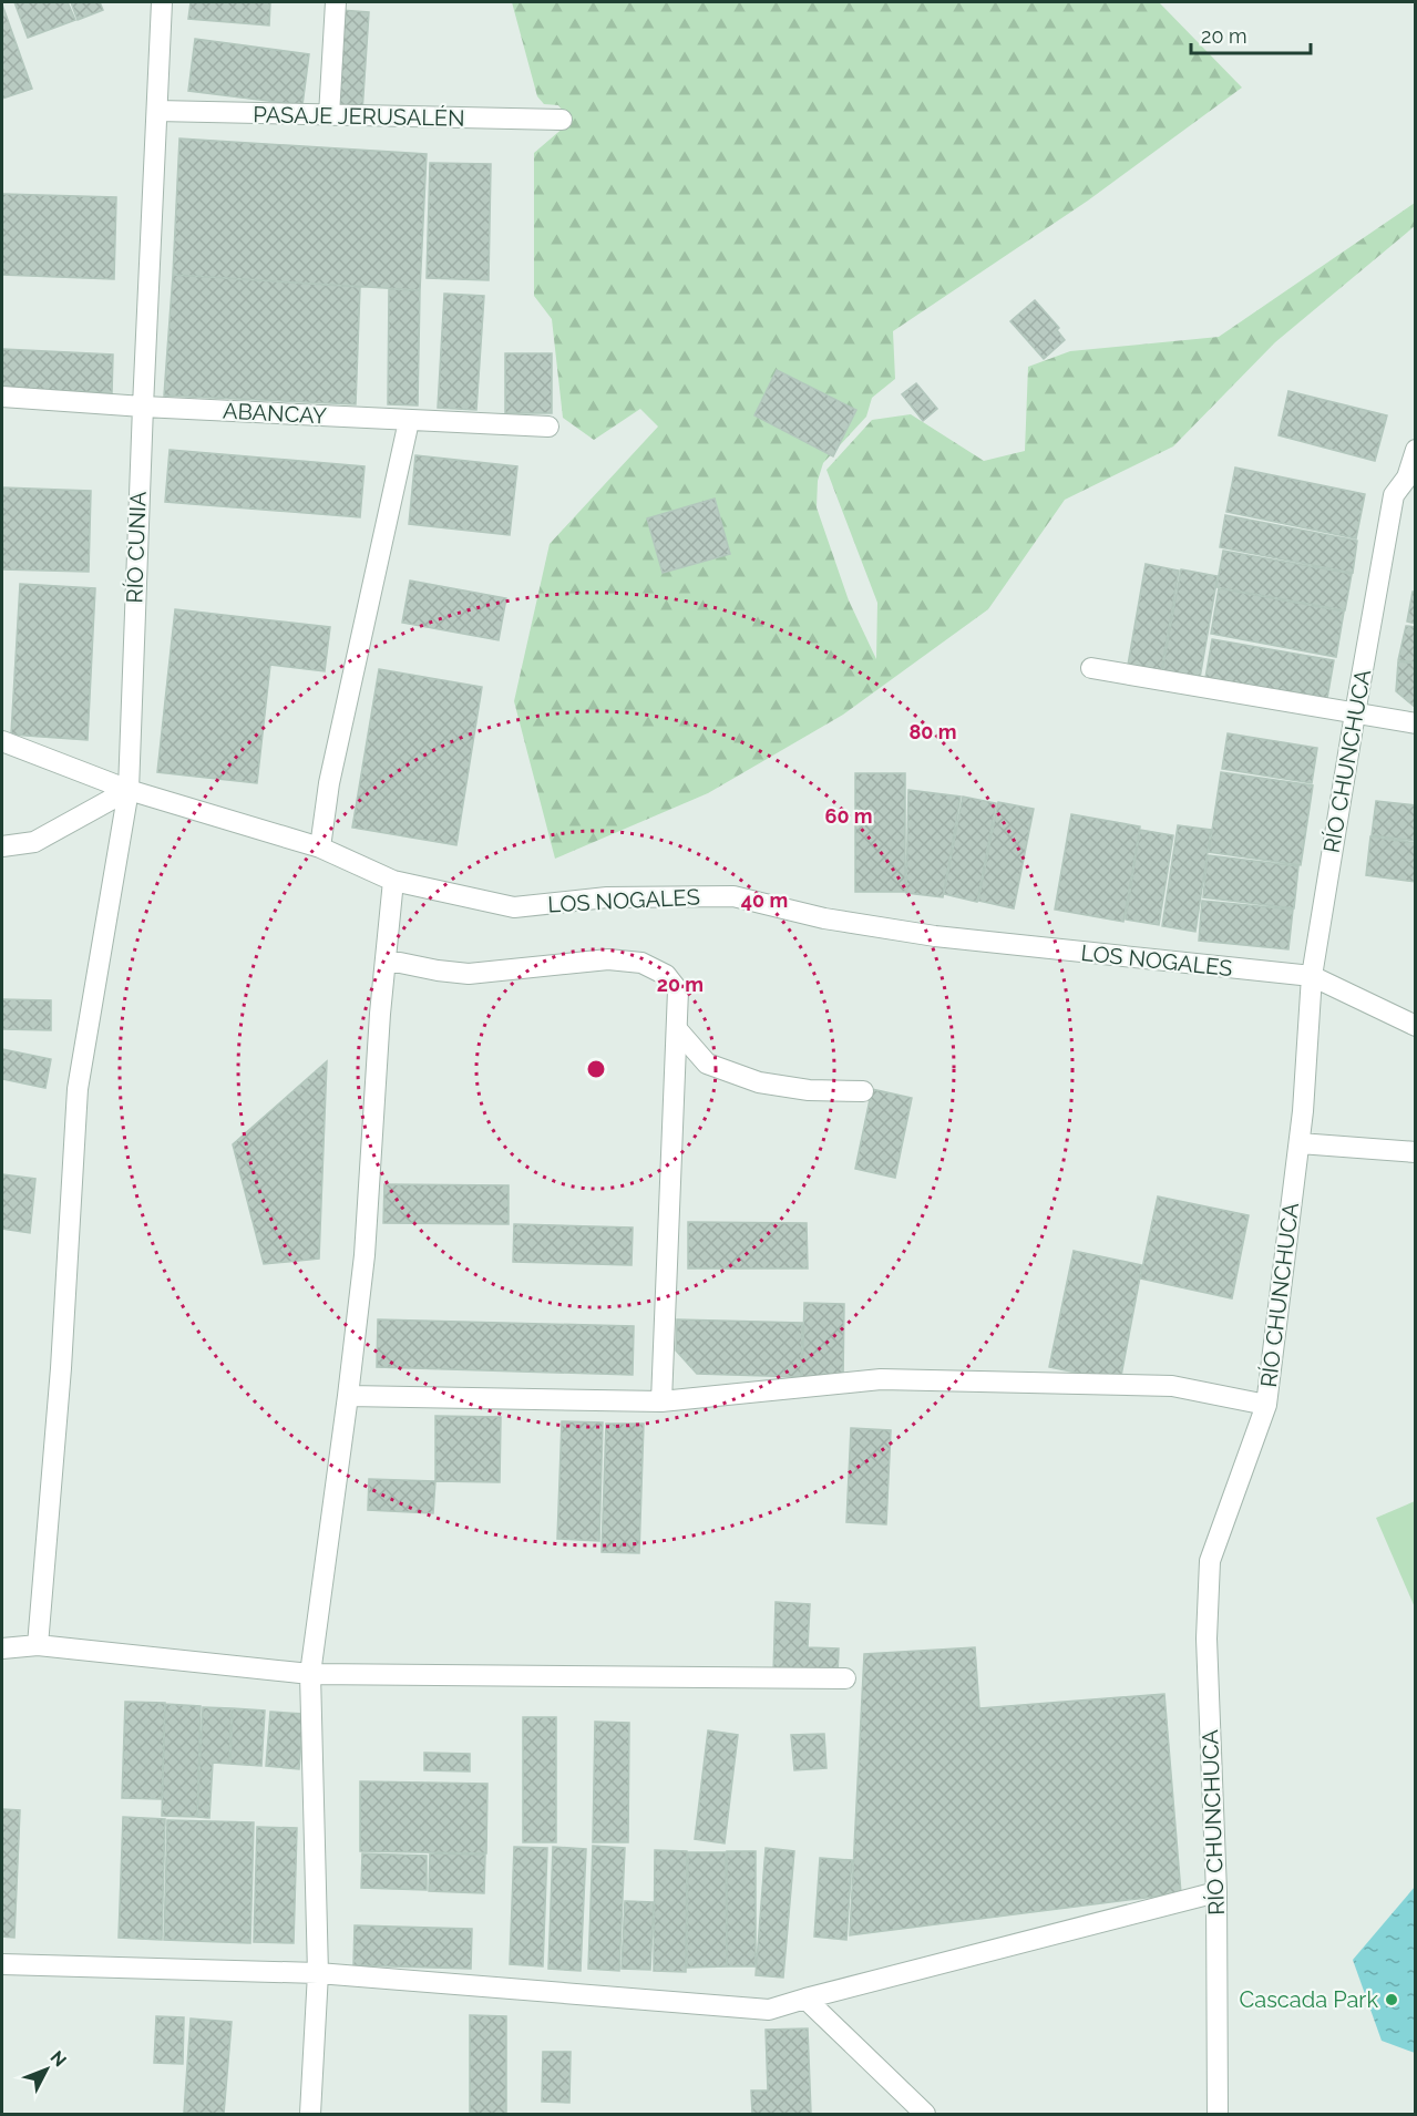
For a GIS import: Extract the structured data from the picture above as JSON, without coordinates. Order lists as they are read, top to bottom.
{
  "streets": {
    "street": [
      "PASAJE JERUSALÉN",
      "ABANCAY",
      "RÍO CUNIA",
      "RÍO CHUNCHUCA",
      "LOS NOGALES"
    ]
  },
  "crossings": [
    ["PASAJE JERUSALÉN", "RÍO CUNIA"],
    ["ABANCAY", "RÍO CUNIA"],
    ["RÍO CUNIA", "LOS NOGALES"],
    ["RÍO CHUNCHUCA", "LOS NOGALES"]
  ],
  "places": ["Cascada Park"],
  "scale_bar": "20 m",
  "north": "top right",
  "rings": [
    "80 m",
    "60 m",
    "40 m",
    "20 m"
  ]
}
